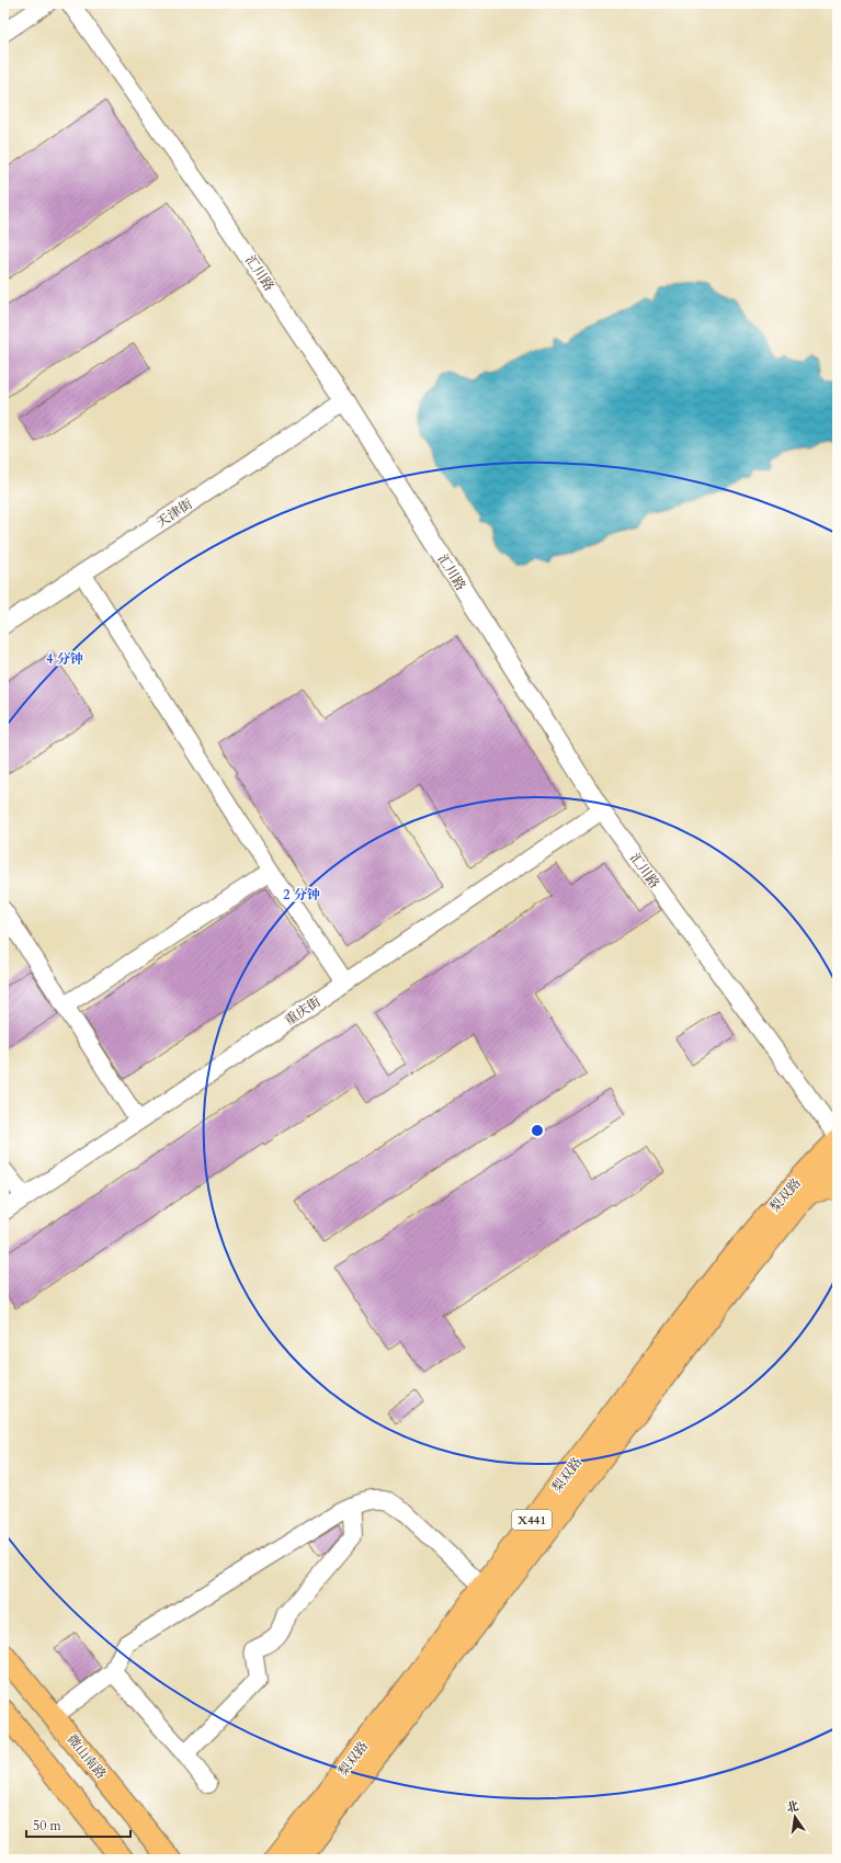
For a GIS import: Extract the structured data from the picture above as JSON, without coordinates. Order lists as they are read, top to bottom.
{
  "streets": {
    "main road": ["梨双路", "X441", "微山南路"],
    "street": ["汇川路", "天津街", "重庆街"]
  },
  "crossings": [
    ["汇川路", "天津街"],
    ["汇川路", "重庆街"]
  ],
  "scale_bar": "50 m",
  "north": "top",
  "rings": ["4 分钟", "2 分钟"]
}
